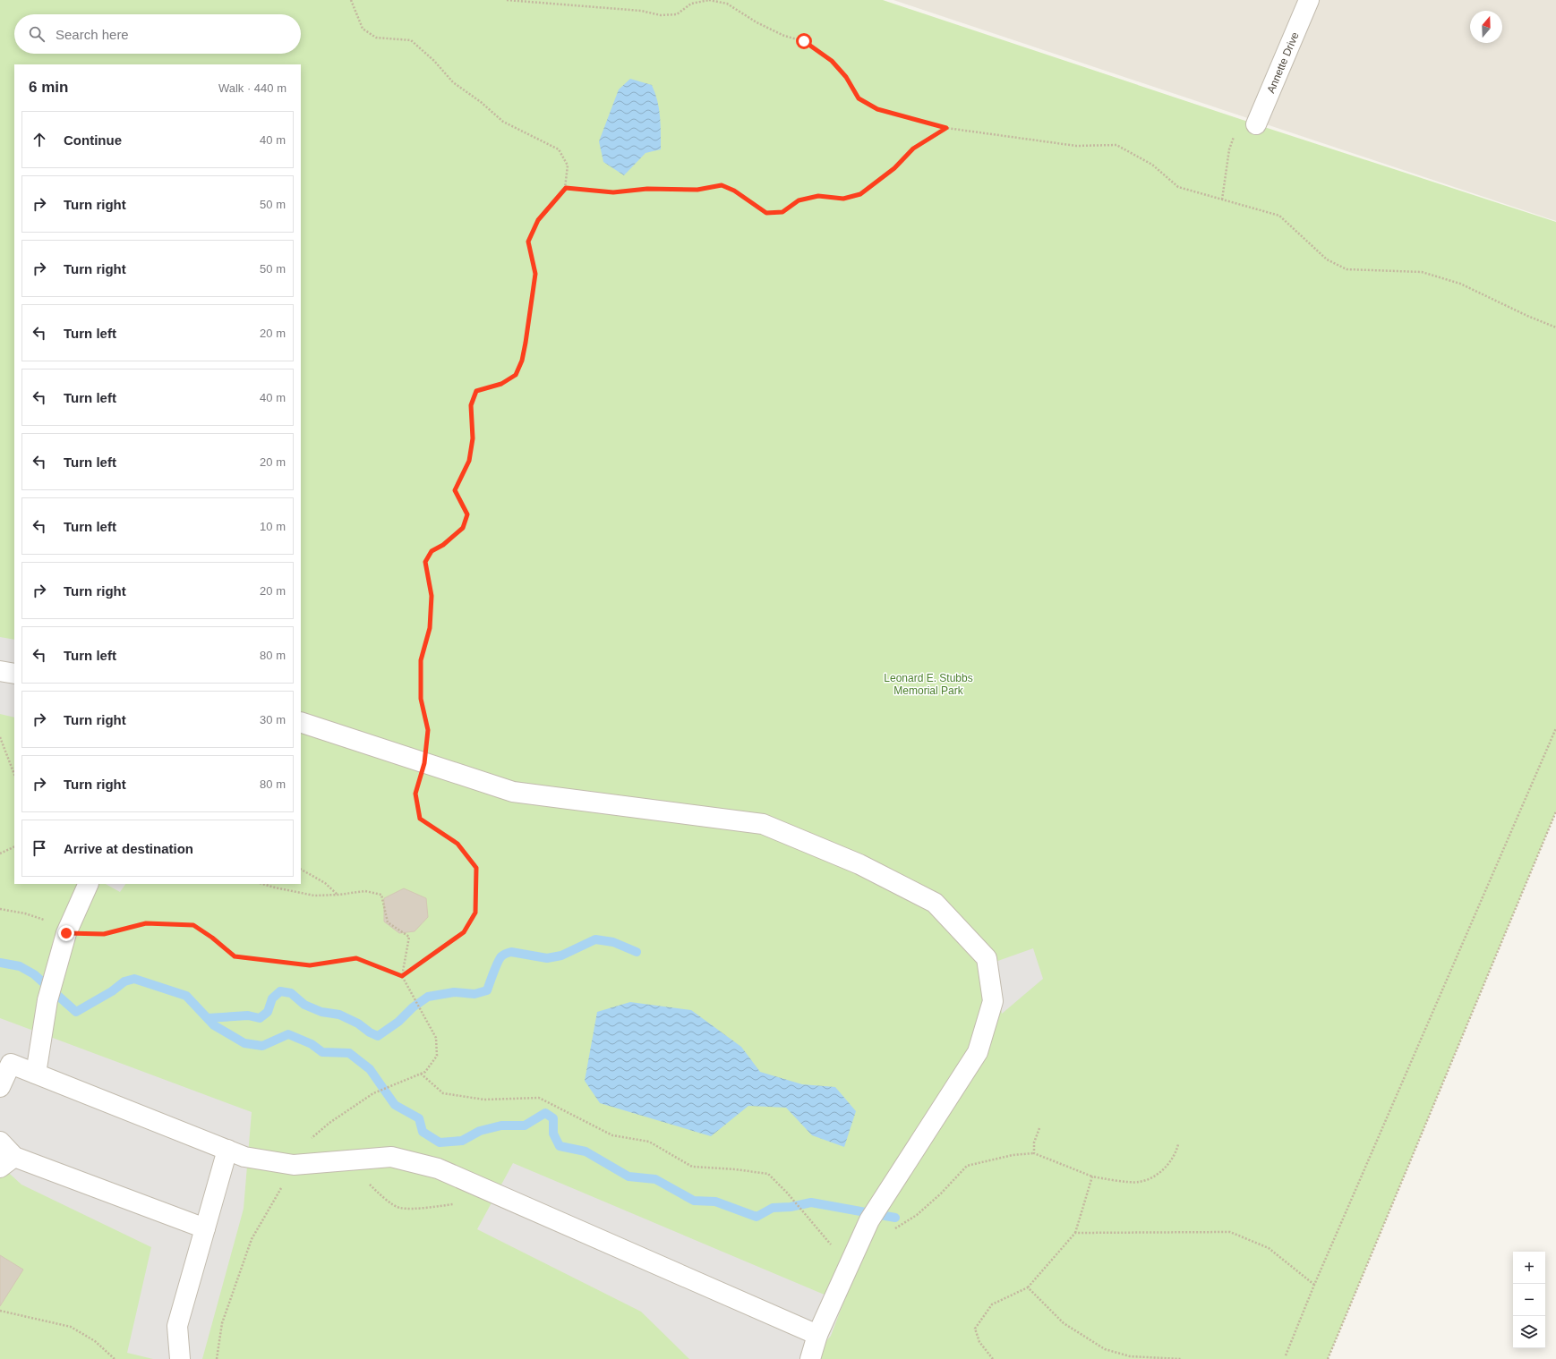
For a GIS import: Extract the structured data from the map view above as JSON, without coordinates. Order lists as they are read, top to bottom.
{
  "streets": {
    "street": ["Annette Drive"]
  },
  "parks": ["Leonard E. Stubbs Memorial Park"],
  "north": "top",
  "page": {
    "search": "Search here",
    "heading": ["6 min", "Walk · 440 m"],
    "list": [
      ["Continue", "40 m"],
      ["Turn right", "50 m"],
      ["Turn right", "50 m"],
      ["Turn left", "20 m"],
      ["Turn left", "40 m"],
      ["Turn left", "20 m"],
      ["Turn left", "10 m"],
      ["Turn right", "20 m"],
      ["Turn left", "80 m"],
      ["Turn right", "30 m"],
      ["Turn right", "80 m"],
      "Arrive at destination"
    ],
    "map_buttons": ["+", "−"]
  }
}
